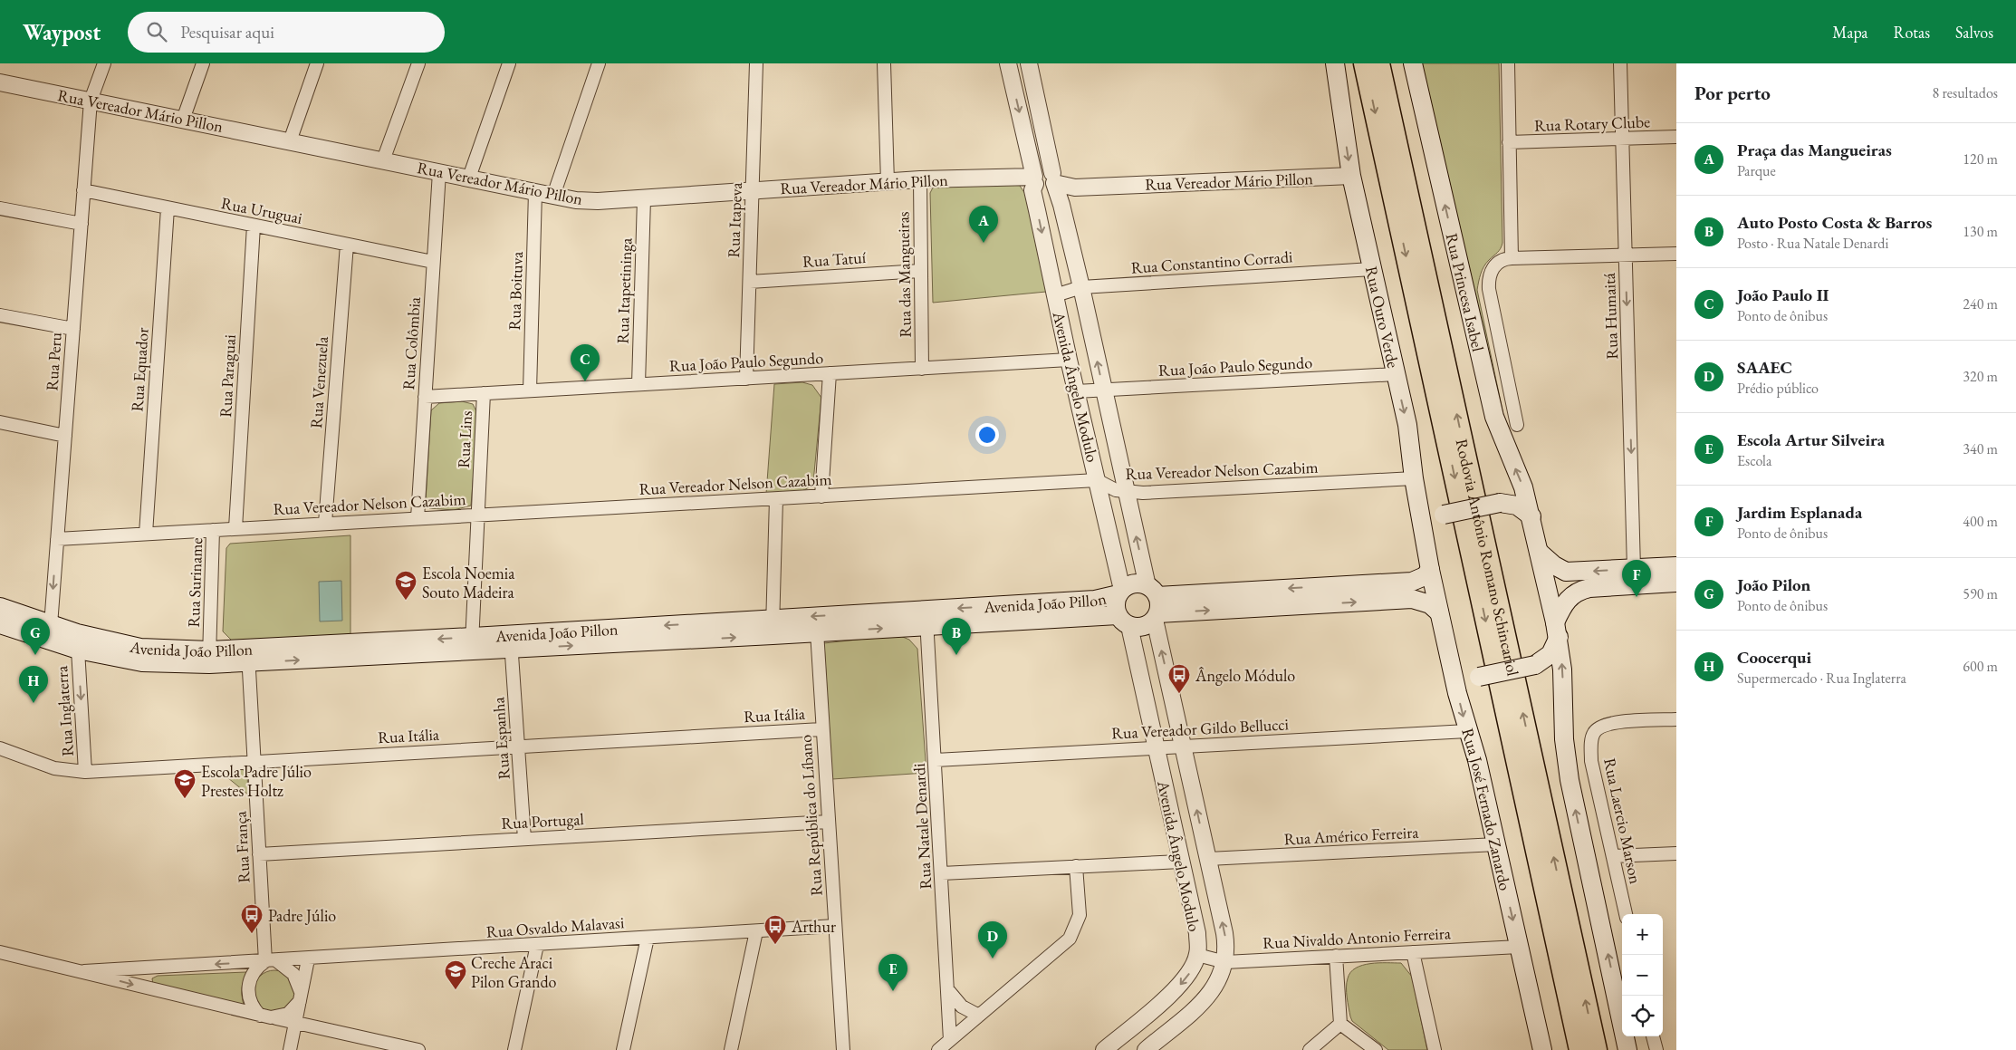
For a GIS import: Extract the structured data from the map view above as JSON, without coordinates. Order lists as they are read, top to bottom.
{
  "streets": {
    "highway": ["Rodovia Antônio Romano Schincariol"],
    "main road": [
      "Rua Princesa Isabel",
      "Rua Ouro Verde",
      "Avenida João Pillon",
      "Rua José Fernado Zanardo"
    ],
    "street": [
      "Rua Vereador Mário Pillon",
      "Rua Rotary Clube",
      "Rua Uruguai",
      "Rua Itapeva",
      "Rua Tatuí",
      "Rua Constantino Corradi",
      "Rua das Mangueiras",
      "Rua Boituva",
      "Rua Itapetininga",
      "Rua Humaitá",
      "Rua Colômbia",
      "Rua Peru",
      "Rua João Paulo Segundo",
      "Rua Equador",
      "Rua Paraguai",
      "Rua Venezuela",
      "Avenida Ângelo Modulo",
      "Rua Lins",
      "Rua Vereador Nelson Cazabim",
      "Rua Suriname",
      "Rua Inglaterra",
      "Rua Itália",
      "Rua Vereador Gildo Bellucci",
      "Rua Espanha",
      "Rua República do Líbano",
      "Rua Portugal",
      "Rua Laercio Marson",
      "Rua Natale Denardi",
      "Rua Américo Ferreira",
      "Rua França",
      "Rua Osvaldo Malavasi",
      "Rua Nivaldo Antonio Ferreira"
    ]
  },
  "crossings": [
    ["Rua Vereador Mário Pillon", "Rua Itapeva"],
    ["Rua Vereador Mário Pillon", "Rua das Mangueiras"],
    ["Rua Vereador Mário Pillon", "Rua Boituva"],
    ["Rua Vereador Mário Pillon", "Rua Itapetininga"],
    ["Rua Vereador Mário Pillon", "Rua Ouro Verde"],
    ["Rua Vereador Mário Pillon", "Rua Colômbia"],
    ["Rua Vereador Mário Pillon", "Rua Peru"],
    ["Rua Vereador Mário Pillon", "Avenida Ângelo Modulo"],
    ["Rua Rotary Clube", "Rua Humaitá"],
    ["Rua Uruguai", "Rua Colômbia"],
    ["Rua Uruguai", "Rua Peru"],
    ["Rua Uruguai", "Rua Equador"],
    ["Rua Uruguai", "Rua Paraguai"],
    ["Rua Uruguai", "Rua Venezuela"],
    ["Rua Itapeva", "Rua Tatuí"],
    ["Rua Itapeva", "Rua João Paulo Segundo"],
    ["Rua Tatuí", "Rua das Mangueiras"],
    ["Rua Constantino Corradi", "Rua Ouro Verde"],
    ["Rua Constantino Corradi", "Avenida Ângelo Modulo"],
    ["Rua das Mangueiras", "Rua João Paulo Segundo"],
    ["Rua Boituva", "Rua João Paulo Segundo"],
    ["Rua Itapetininga", "Rua João Paulo Segundo"],
    ["Rua Princesa Isabel", "Rua Ouro Verde"],
    ["Rua Princesa Isabel", "Rua José Fernado Zanardo"],
    ["Rua Ouro Verde", "Rua João Paulo Segundo"],
    ["Rua Ouro Verde", "Rua Vereador Nelson Cazabim"],
    ["Rua Ouro Verde", "Rua José Fernado Zanardo"],
    ["Rua Colômbia", "Rua João Paulo Segundo"],
    ["Rua Colômbia", "Rua Vereador Nelson Cazabim"],
    ["Rua Peru", "Rua Vereador Nelson Cazabim"],
    ["Rua Peru", "Avenida João Pillon"],
    ["Rua João Paulo Segundo", "Avenida Ângelo Modulo"],
    ["Rua João Paulo Segundo", "Rua Lins"],
    ["Rua Equador", "Rua Vereador Nelson Cazabim"],
    ["Rua Paraguai", "Rua Vereador Nelson Cazabim"],
    ["Rua Venezuela", "Rua Vereador Nelson Cazabim"],
    ["Avenida Ângelo Modulo", "Rua Vereador Nelson Cazabim"],
    ["Avenida Ângelo Modulo", "Avenida João Pillon"],
    ["Avenida Ângelo Modulo", "Rua Vereador Gildo Bellucci"],
    ["Avenida Ângelo Modulo", "Rua Américo Ferreira"],
    ["Avenida Ângelo Modulo", "Rua Nivaldo Antonio Ferreira"],
    ["Rua Lins", "Rua Vereador Nelson Cazabim"],
    ["Rua Lins", "Avenida João Pillon"],
    ["Rua Vereador Nelson Cazabim", "Rua Suriname"],
    ["Rua Suriname", "Avenida João Pillon"],
    ["Avenida João Pillon", "Rua Inglaterra"],
    ["Avenida João Pillon", "Rua Espanha"],
    ["Avenida João Pillon", "Rua República do Líbano"],
    ["Avenida João Pillon", "Rua Natale Denardi"],
    ["Avenida João Pillon", "Rua França"],
    ["Rua Inglaterra", "Rua Itália"],
    ["Rua Itália", "Rua Espanha"],
    ["Rua Itália", "Rua República do Líbano"],
    ["Rua Itália", "Rua França"],
    ["Rua Vereador Gildo Bellucci", "Rua José Fernado Zanardo"],
    ["Rua Vereador Gildo Bellucci", "Rua Natale Denardi"],
    ["Rua Espanha", "Rua Portugal"],
    ["Rua José Fernado Zanardo", "Rua Américo Ferreira"],
    ["Rua José Fernado Zanardo", "Rua Nivaldo Antonio Ferreira"],
    ["Rua República do Líbano", "Rua Portugal"],
    ["Rua República do Líbano", "Rua Osvaldo Malavasi"],
    ["Rua Portugal", "Rua França"],
    ["Rua França", "Rua Osvaldo Malavasi"]
  ],
  "one_way": [
    "Rua Princesa Isabel",
    "Rua Ouro Verde",
    "Rua Humaitá",
    "Rua Inglaterra"
  ],
  "places": {
    "school or university": ["Escola Noemia Souto Madeira", "Escola Padre Júlio Prestes Holtz", "Creche Araci Pilon Grando"],
    "bus stop": ["Ângelo Módulo", "Padre Júlio", "Arthur"]
  },
  "page": {
    "header": "Waypost",
    "search": "Pesquisar aqui",
    "nav": ["Mapa", "Rotas", "Salvos"],
    "heading": ["Por perto", "8 resultados"],
    "list": [
      {
        "mark": "A",
        "name": "Praça das Mangueiras",
        "note": "Parque",
        "value": "120 m"
      },
      {
        "mark": "B",
        "name": "Auto Posto Costa & Barros",
        "note": "Posto · Rua Natale Denardi",
        "value": "130 m"
      },
      {
        "mark": "C",
        "name": "João Paulo II",
        "note": "Ponto de ônibus",
        "value": "240 m"
      },
      {
        "mark": "D",
        "name": "SAAEC",
        "note": "Prédio público",
        "value": "320 m"
      },
      {
        "mark": "E",
        "name": "Escola Artur Silveira",
        "note": "Escola",
        "value": "340 m"
      },
      {
        "mark": "F",
        "name": "Jardim Esplanada",
        "note": "Ponto de ônibus",
        "value": "400 m"
      },
      {
        "mark": "G",
        "name": "João Pilon",
        "note": "Ponto de ônibus",
        "value": "590 m"
      },
      {
        "mark": "H",
        "name": "Coocerqui",
        "note": "Supermercado · Rua Inglaterra",
        "value": "600 m"
      }
    ],
    "pins": [
      "A",
      "C",
      "F",
      "B",
      "G",
      "H",
      "D",
      "E"
    ],
    "map_buttons": ["+", "−"]
  }
}
